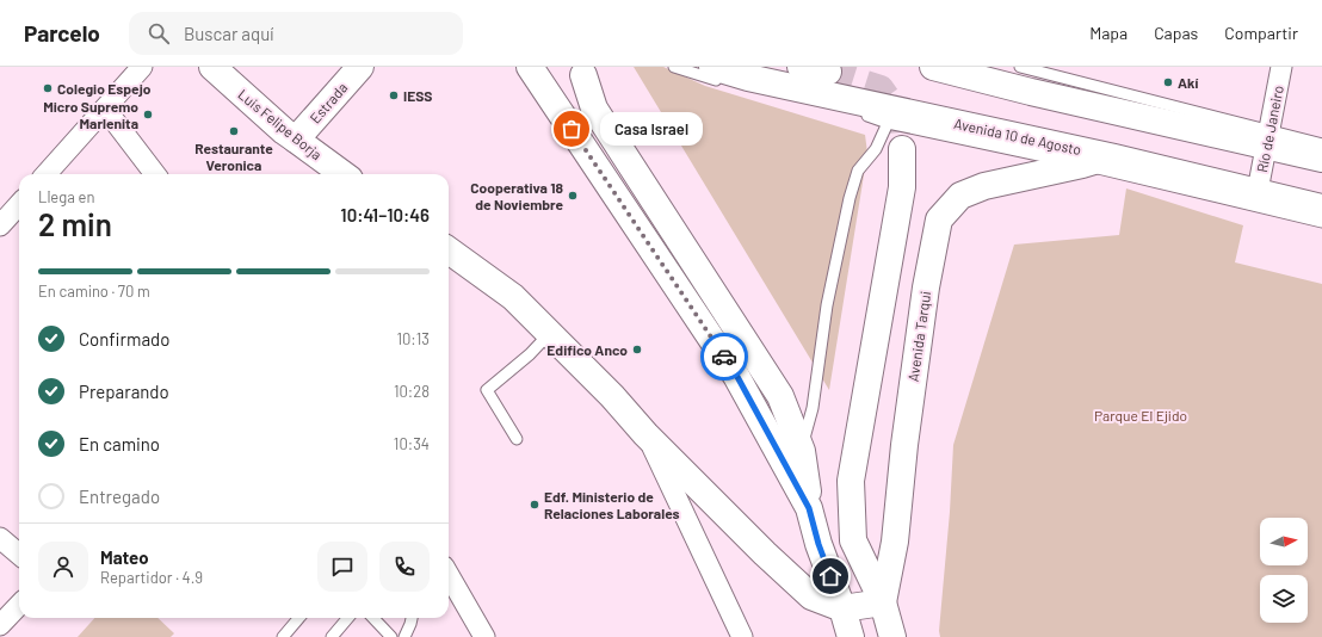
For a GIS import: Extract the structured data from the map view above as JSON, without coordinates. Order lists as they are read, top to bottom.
{
  "streets": {
    "main road": [
      "Estrada",
      "Luis Felipe Borja",
      "Avenida 10 de Agosto",
      "Avenida Tarqui"
    ],
    "street": ["Río de Janeiro"]
  },
  "crossings": [
    ["Estrada", "Luis Felipe Borja"],
    ["Río de Janeiro", "Avenida 10 de Agosto"],
    ["Avenida 10 de Agosto", "Avenida Tarqui"]
  ],
  "parks": ["Parque El Ejido"],
  "places": [
    "Akí",
    "Colegio Espejo",
    "IESS",
    "Micro Supremo Marlenita",
    "Casa Israel",
    "Restaurante Veronica",
    "Cooperativa 18 de Noviembre",
    "Edifico Anco",
    "Edf. Ministerio de Relaciones Laborales"
  ],
  "north": "right",
  "page": {
    "header": "Parcelo",
    "search": "Buscar aquí",
    "nav": ["Mapa", "Capas", "Compartir"],
    "bubble": "Casa Israel",
    "heading": ["2 min", "Llega en", "10:41–10:46"],
    "panel": ["Mateo", "Repartidor · 4.9"],
    "bar": "En camino · 70 m",
    "list": [
      ["Confirmado", "10:13"],
      ["Preparando", "10:28"],
      ["En camino", "10:34"],
      "Entregado"
    ]
  }
}
